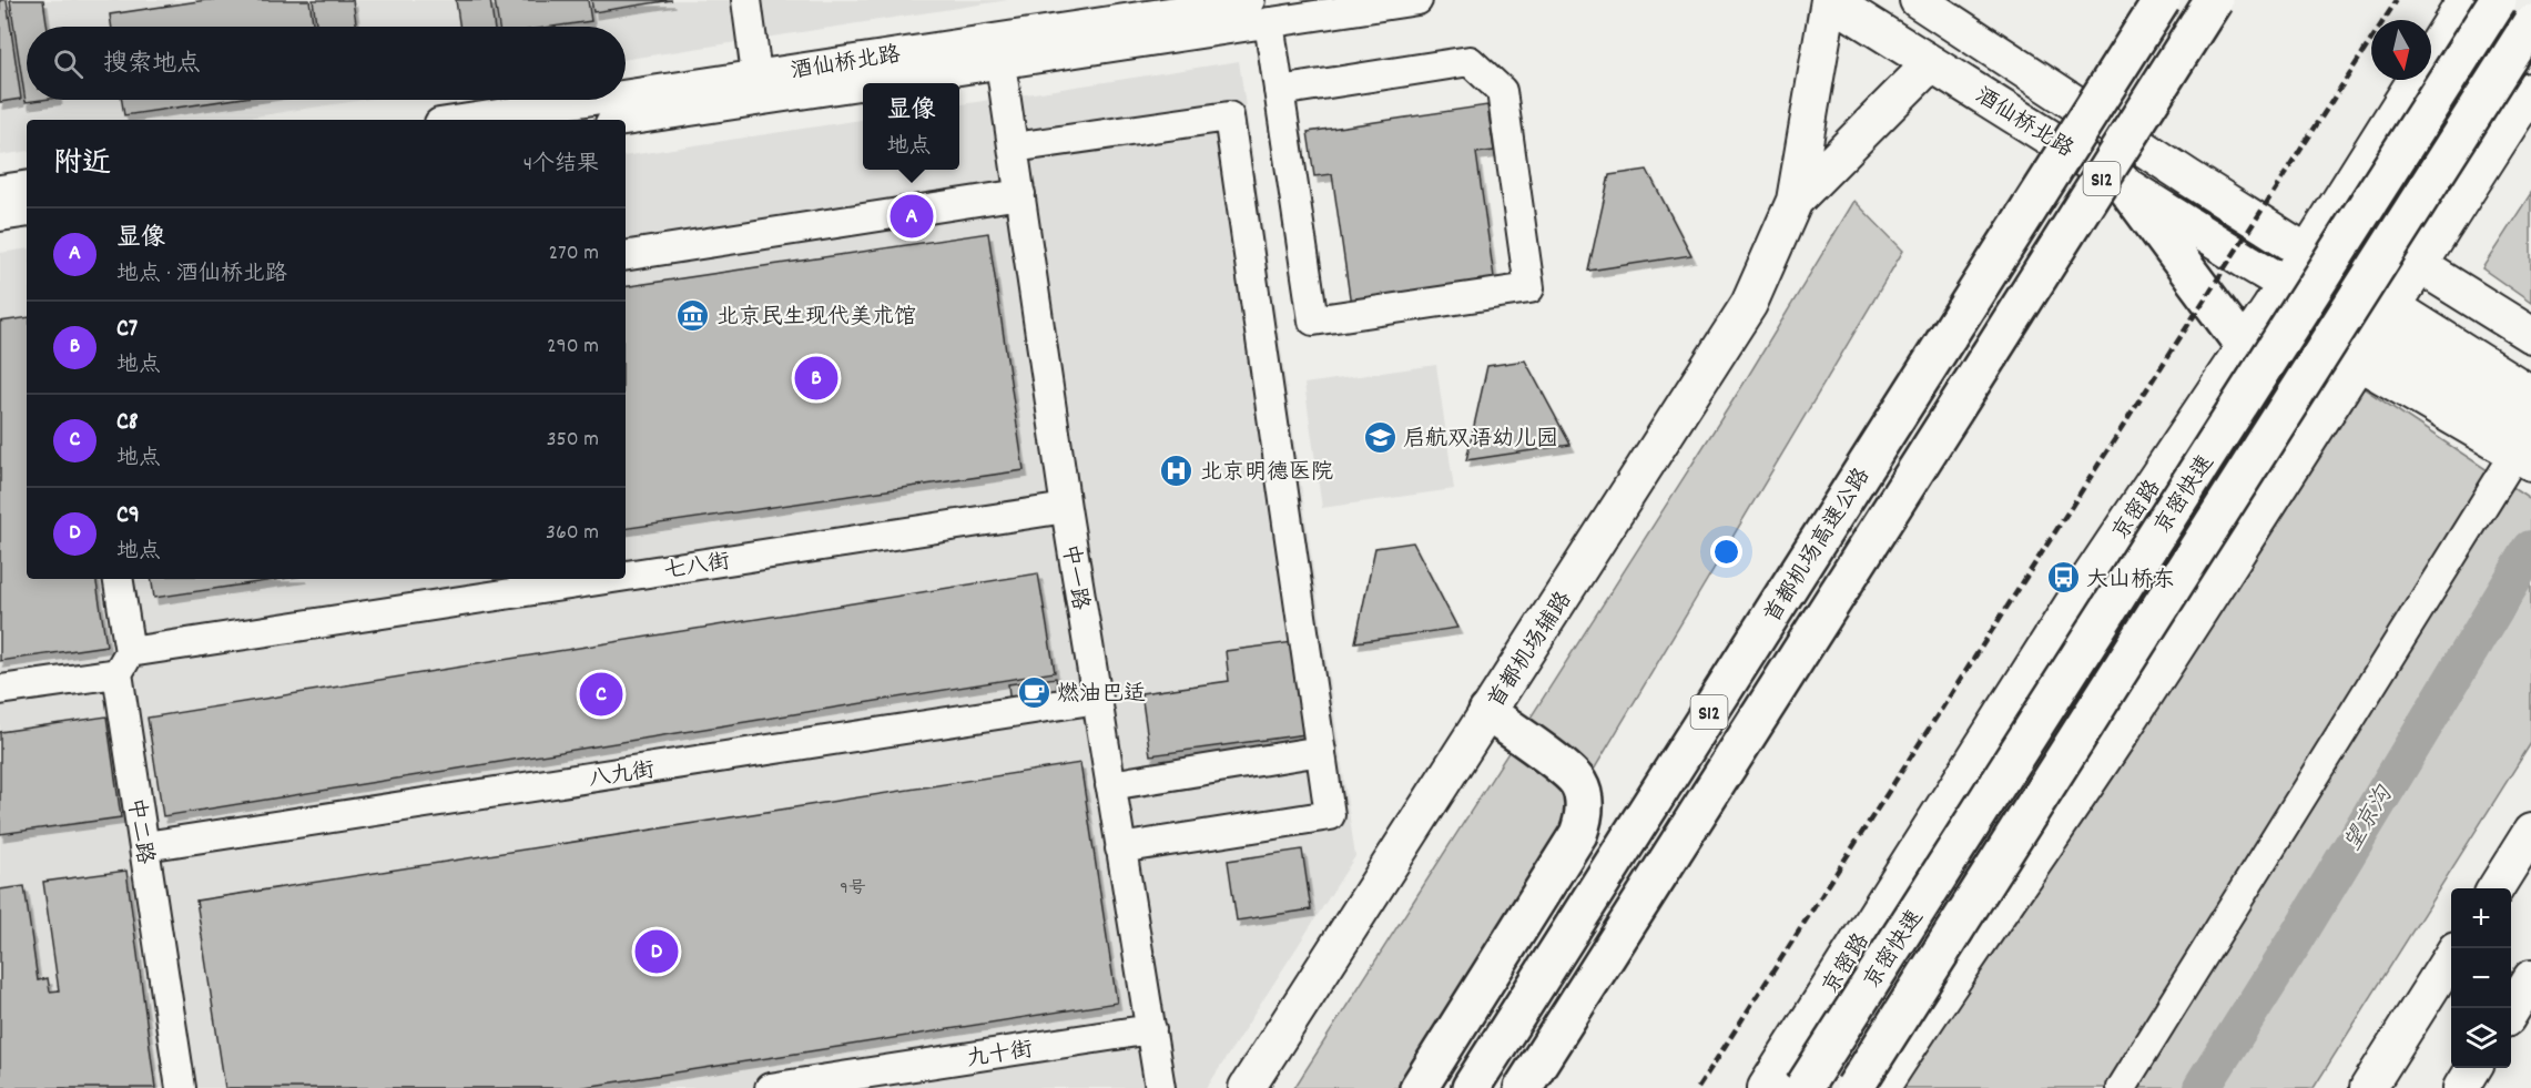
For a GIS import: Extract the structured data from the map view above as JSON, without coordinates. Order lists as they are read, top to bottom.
{
  "streets": {
    "highway": ["S12", "京密快速", "首都机场高速公路"],
    "main road": ["酒仙桥北路", "京密路", "首都机场辅路"],
    "street": [
      "七八街",
      "中一路",
      "八九街",
      "中二路",
      "九十街"
    ]
  },
  "crossings": [
    ["酒仙桥北路", "京密路"],
    ["酒仙桥北路", "中一路"],
    ["七八街", "中一路"],
    ["七八街", "中二路"],
    ["中一路", "八九街"],
    ["中一路", "九十街"],
    ["八九街", "中二路"]
  ],
  "water": ["望京沟"],
  "places": {
    "museum": ["北京民生现代美术馆"],
    "school or university": ["启航双语幼儿园"],
    "hospital": ["北京明德医院"],
    "bus stop": ["大山桥东"],
    "cafe": ["燃油巴适"]
  },
  "house_numbers": ["9号"],
  "north": "bottom",
  "page": {
    "search": "搜索地点",
    "popup": ["显像", "地点"],
    "heading": ["附近", "4个结果"],
    "pins": [
      "A",
      "B",
      "C",
      "D"
    ],
    "list": [
      {
        "mark": "A",
        "name": "显像",
        "note": "地点 · 酒仙桥北路",
        "value": "270 m"
      },
      {
        "mark": "B",
        "name": "C7",
        "note": "地点",
        "value": "290 m"
      },
      {
        "mark": "C",
        "name": "C8",
        "note": "地点",
        "value": "350 m"
      },
      {
        "mark": "D",
        "name": "C9",
        "note": "地点",
        "value": "360 m"
      }
    ],
    "map_buttons": ["+", "−"]
  }
}
